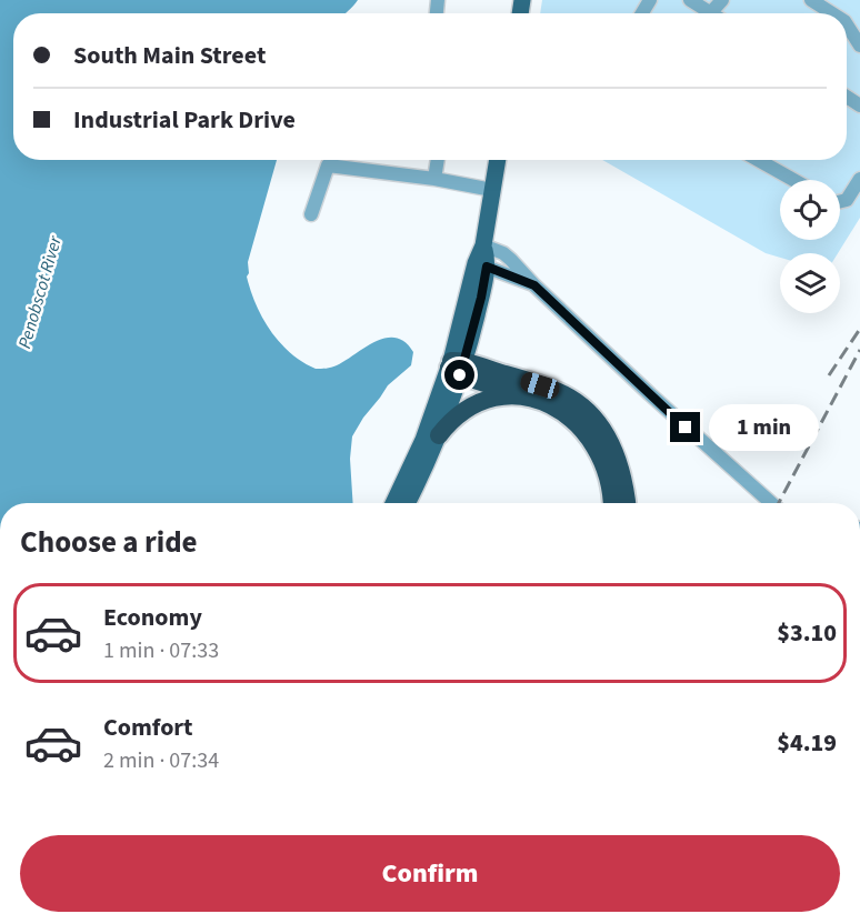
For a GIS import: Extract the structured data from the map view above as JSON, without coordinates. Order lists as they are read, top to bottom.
{
  "water": ["Penobscot River"],
  "page": {
    "banner": ["South Main Street", "Industrial Park Drive"],
    "bubble": "1 min",
    "heading": "Choose a ride",
    "list": [
      {
        "name": "Economy",
        "note": "1 min · 07:33",
        "value": "$3.10"
      },
      {
        "name": "Comfort",
        "note": "2 min · 07:34",
        "value": "$4.19"
      }
    ],
    "buttons": "Confirm"
  }
}
